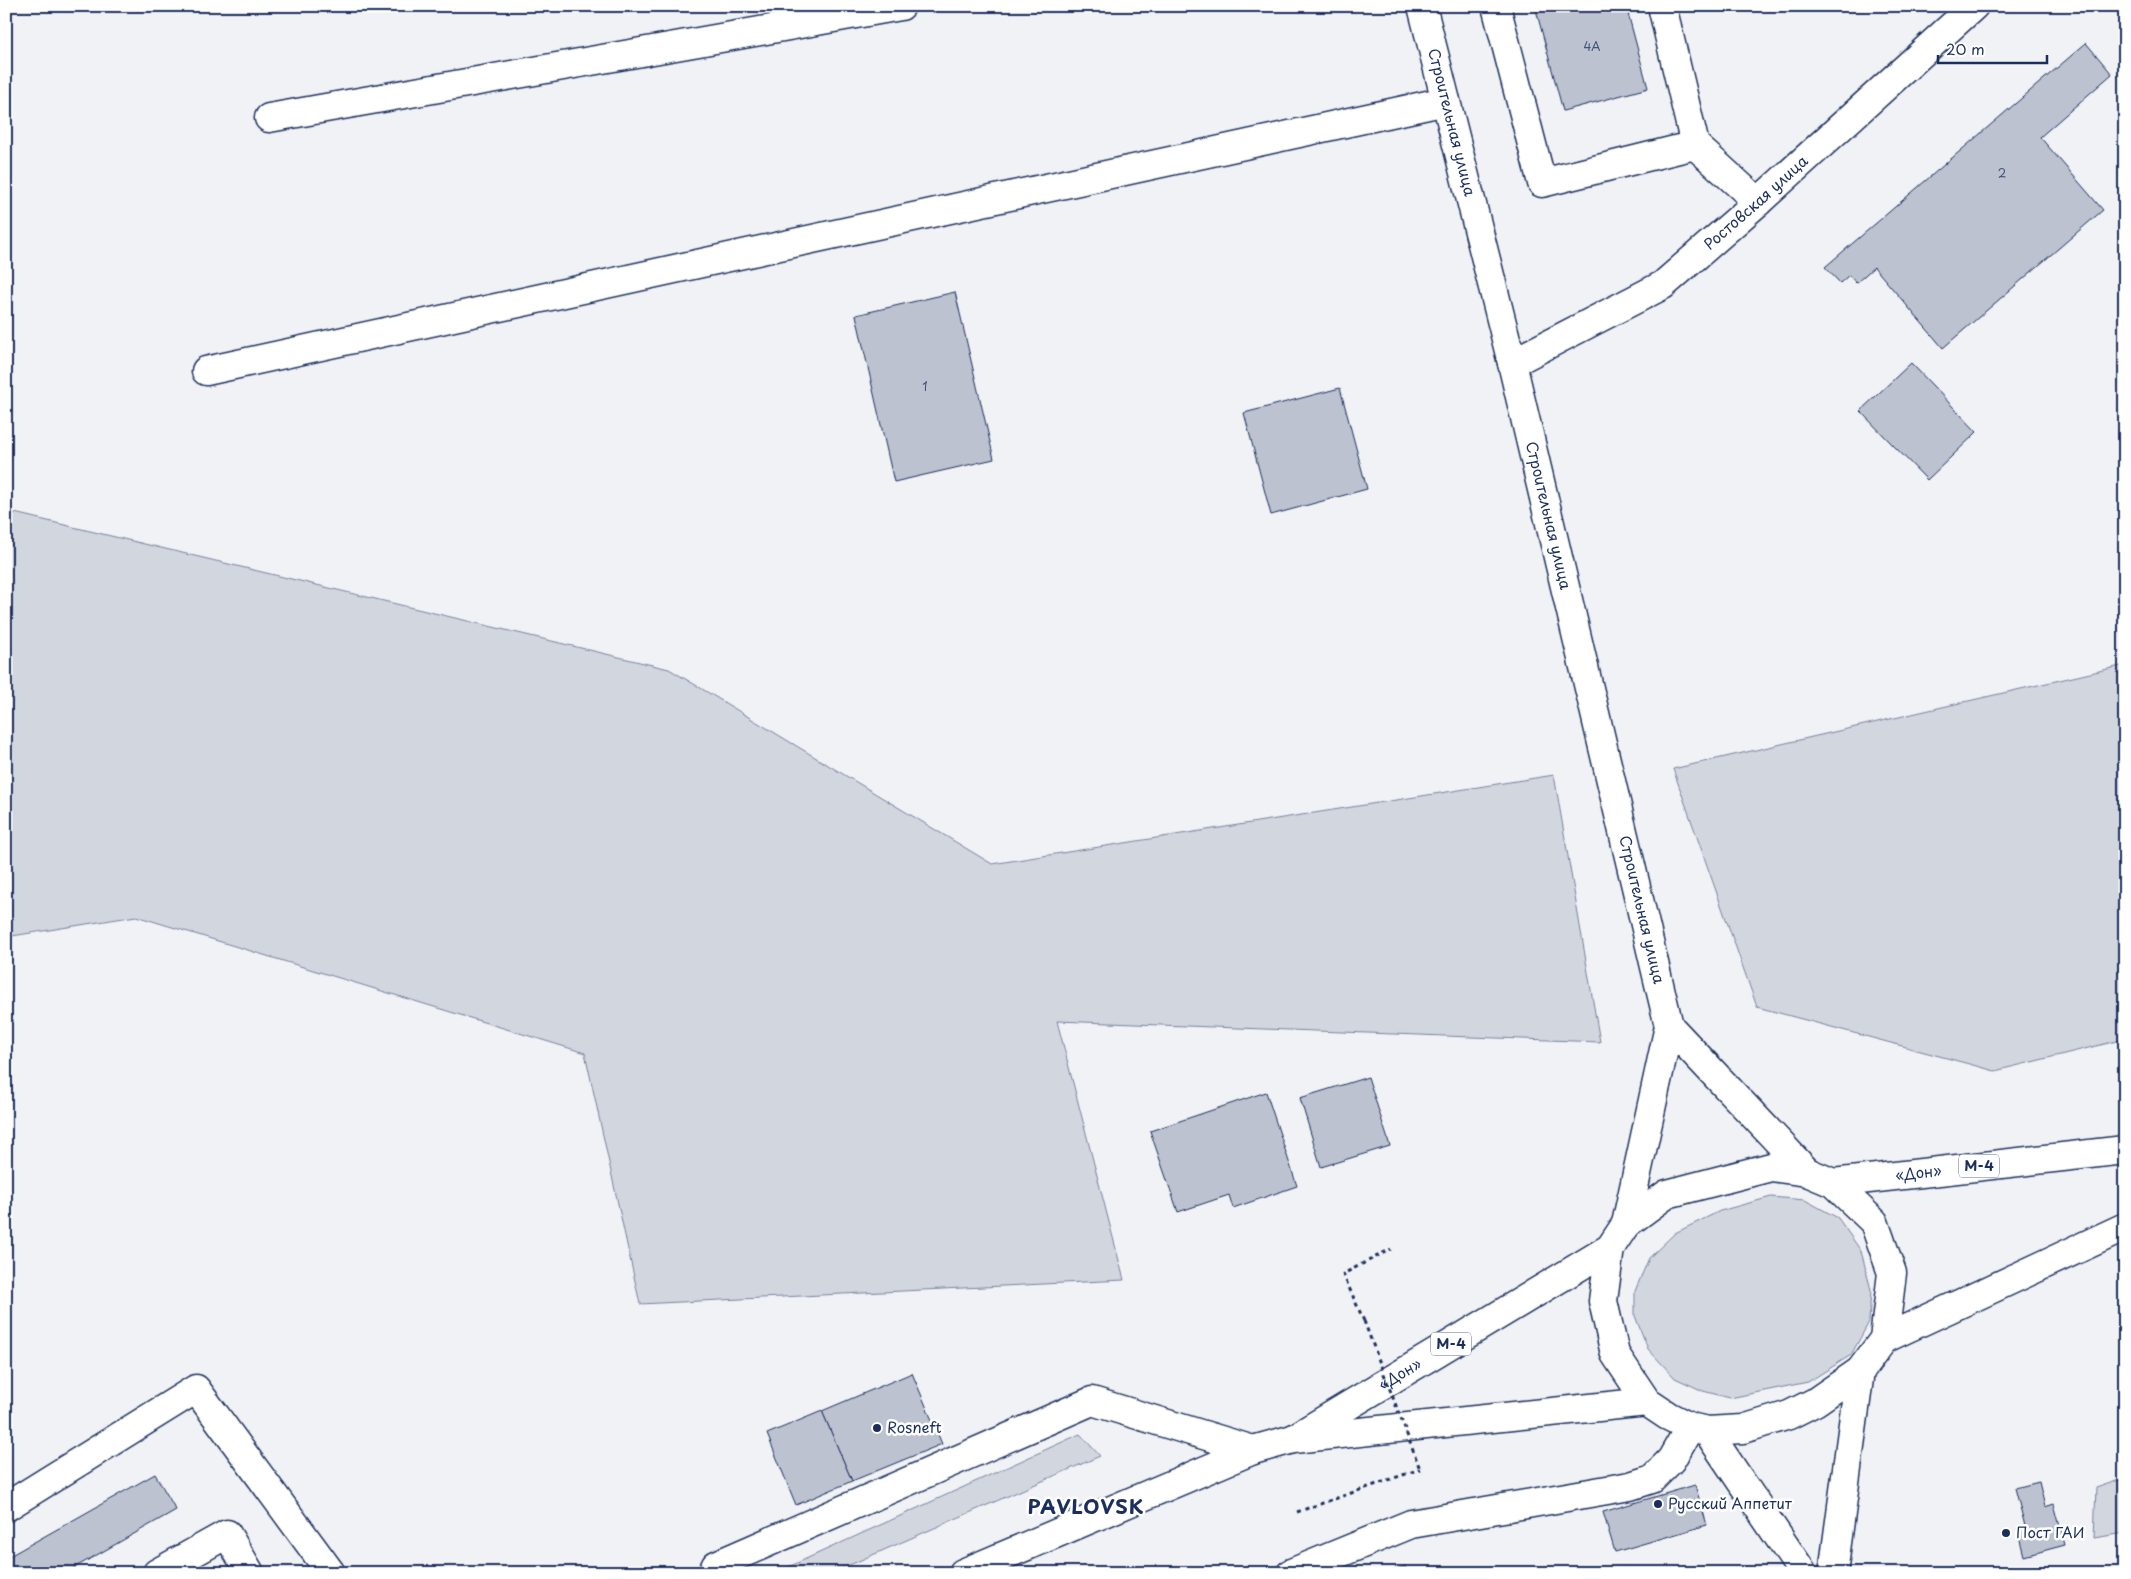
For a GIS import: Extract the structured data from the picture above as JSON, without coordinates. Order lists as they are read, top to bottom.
{
  "streets": {
    "main road": [
      "Строительная улица",
      "Ростовская улица",
      "М-4",
      "«Дон»"
    ]
  },
  "crossings": [
    ["Строительная улица", "Ростовская улица"],
    ["Строительная улица", "«Дон»"]
  ],
  "districts": ["PAVLOVSK"],
  "places": ["Rosneft", "Русский Аппетит", "Пост ГАИ"],
  "house_numbers": ["4А", "2", "1"],
  "scale_bar": "20 m"
}
